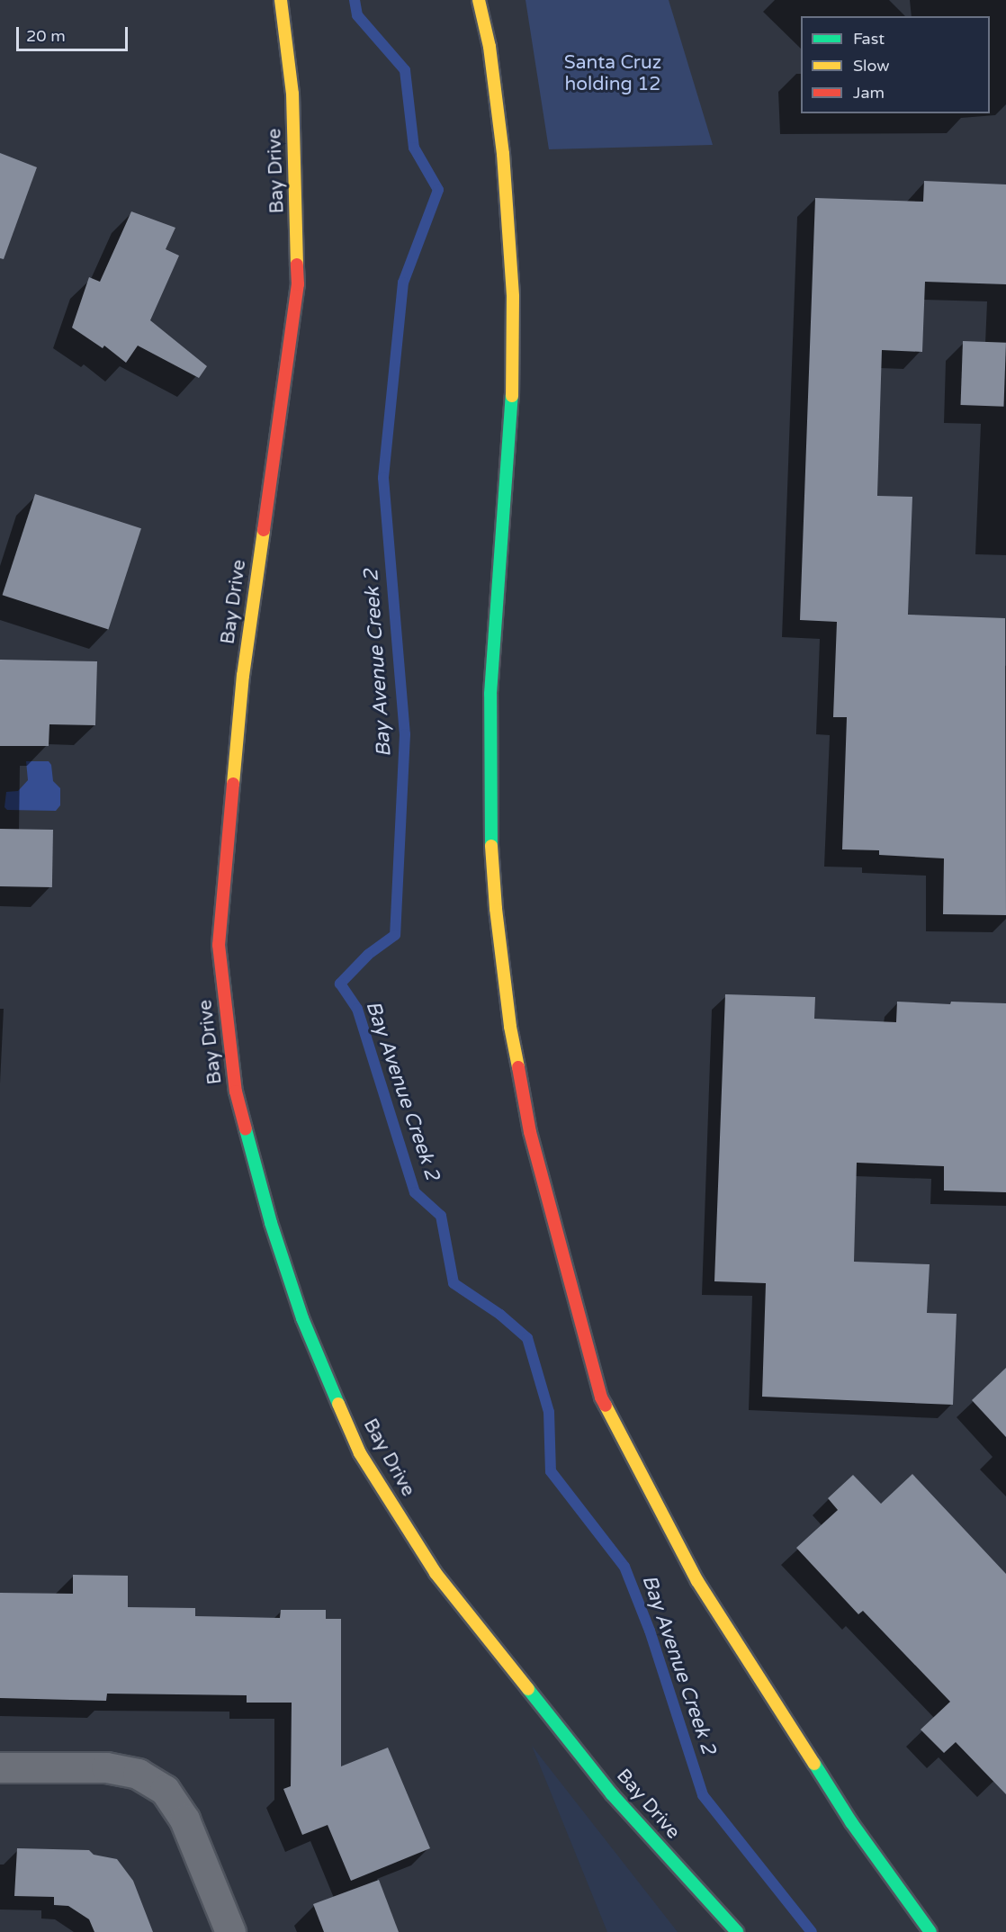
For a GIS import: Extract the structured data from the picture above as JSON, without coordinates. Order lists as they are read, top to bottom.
{
  "streets": {
    "main road": ["Bay Drive"]
  },
  "water": ["Bay Avenue Creek 2"],
  "parks": ["Santa Cruz holding 12"],
  "legend": ["Fast", "Slow", "Jam"],
  "scale_bar": "20 m"
}
